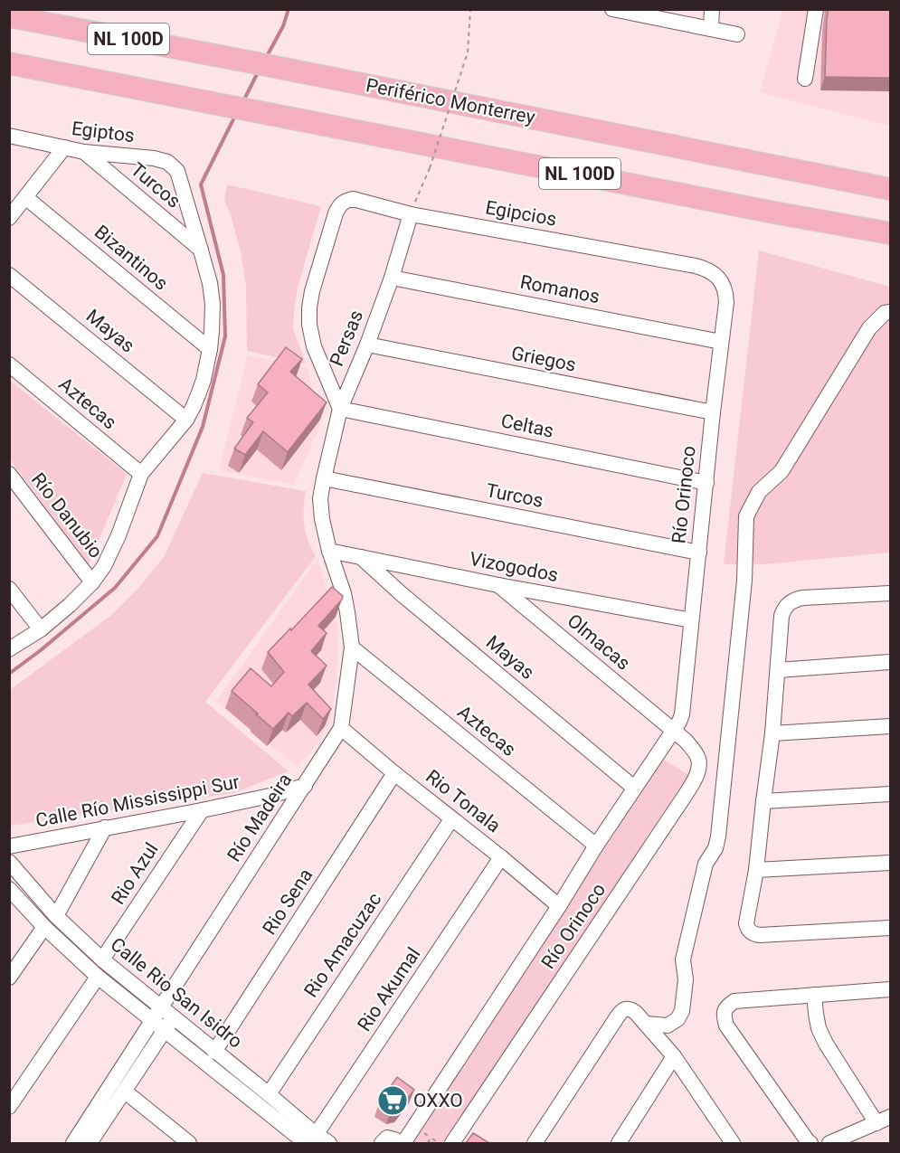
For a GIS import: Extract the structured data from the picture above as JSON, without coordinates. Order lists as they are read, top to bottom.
{
  "streets": {
    "highway": ["NL 100D", "Periférico Monterrey"],
    "street": [
      "Egiptos",
      "Turcos",
      "Egipcios",
      "Bizantinos",
      "Romanos",
      "Mayas",
      "Persas",
      "Griegos",
      "Aztecas",
      "Celtas",
      "Río Orinoco",
      "Río Danubio",
      "Vizogodos",
      "Olmacas",
      "Calle Río Mississippi Sur",
      "Rio Tonala",
      "Río Madeira",
      "Rio Azul",
      "Rio Sena",
      "Rio Amacuzac",
      "Rio Akumal",
      "Calle Rio San Isidro"
    ]
  },
  "crossings": [
    ["Egiptos", "Turcos"],
    ["Egiptos", "Bizantinos"],
    ["Egiptos", "Mayas"],
    ["Egiptos", "Aztecas"],
    ["Egiptos", "Río Danubio"],
    ["Turcos", "Persas"],
    ["Turcos", "Río Orinoco"],
    ["Turcos", "Río Madeira"],
    ["Egipcios", "Persas"],
    ["Egipcios", "Celtas"],
    ["Egipcios", "Río Orinoco"],
    ["Romanos", "Persas"],
    ["Romanos", "Río Orinoco"],
    ["Mayas", "Río Orinoco"],
    ["Mayas", "Vizogodos"],
    ["Persas", "Griegos"],
    ["Persas", "Celtas"],
    ["Persas", "Río Madeira"],
    ["Griegos", "Río Orinoco"],
    ["Aztecas", "Río Orinoco"],
    ["Aztecas", "Río Madeira"],
    ["Celtas", "Río Orinoco"],
    ["Río Orinoco", "Vizogodos"],
    ["Río Orinoco", "Olmacas"],
    ["Río Orinoco", "Rio Tonala"],
    ["Vizogodos", "Olmacas"],
    ["Vizogodos", "Río Madeira"],
    ["Calle Río Mississippi Sur", "Río Madeira"],
    ["Calle Río Mississippi Sur", "Rio Azul"],
    ["Rio Tonala", "Río Madeira"],
    ["Rio Tonala", "Rio Sena"],
    ["Rio Tonala", "Rio Amacuzac"],
    ["Rio Tonala", "Rio Akumal"],
    ["Río Madeira", "Calle Rio San Isidro"],
    ["Rio Azul", "Calle Rio San Isidro"],
    ["Rio Sena", "Calle Rio San Isidro"],
    ["Rio Amacuzac", "Calle Rio San Isidro"],
    ["Rio Akumal", "Calle Rio San Isidro"]
  ],
  "places": {
    "supermarket": ["OXXO"]
  }
}
